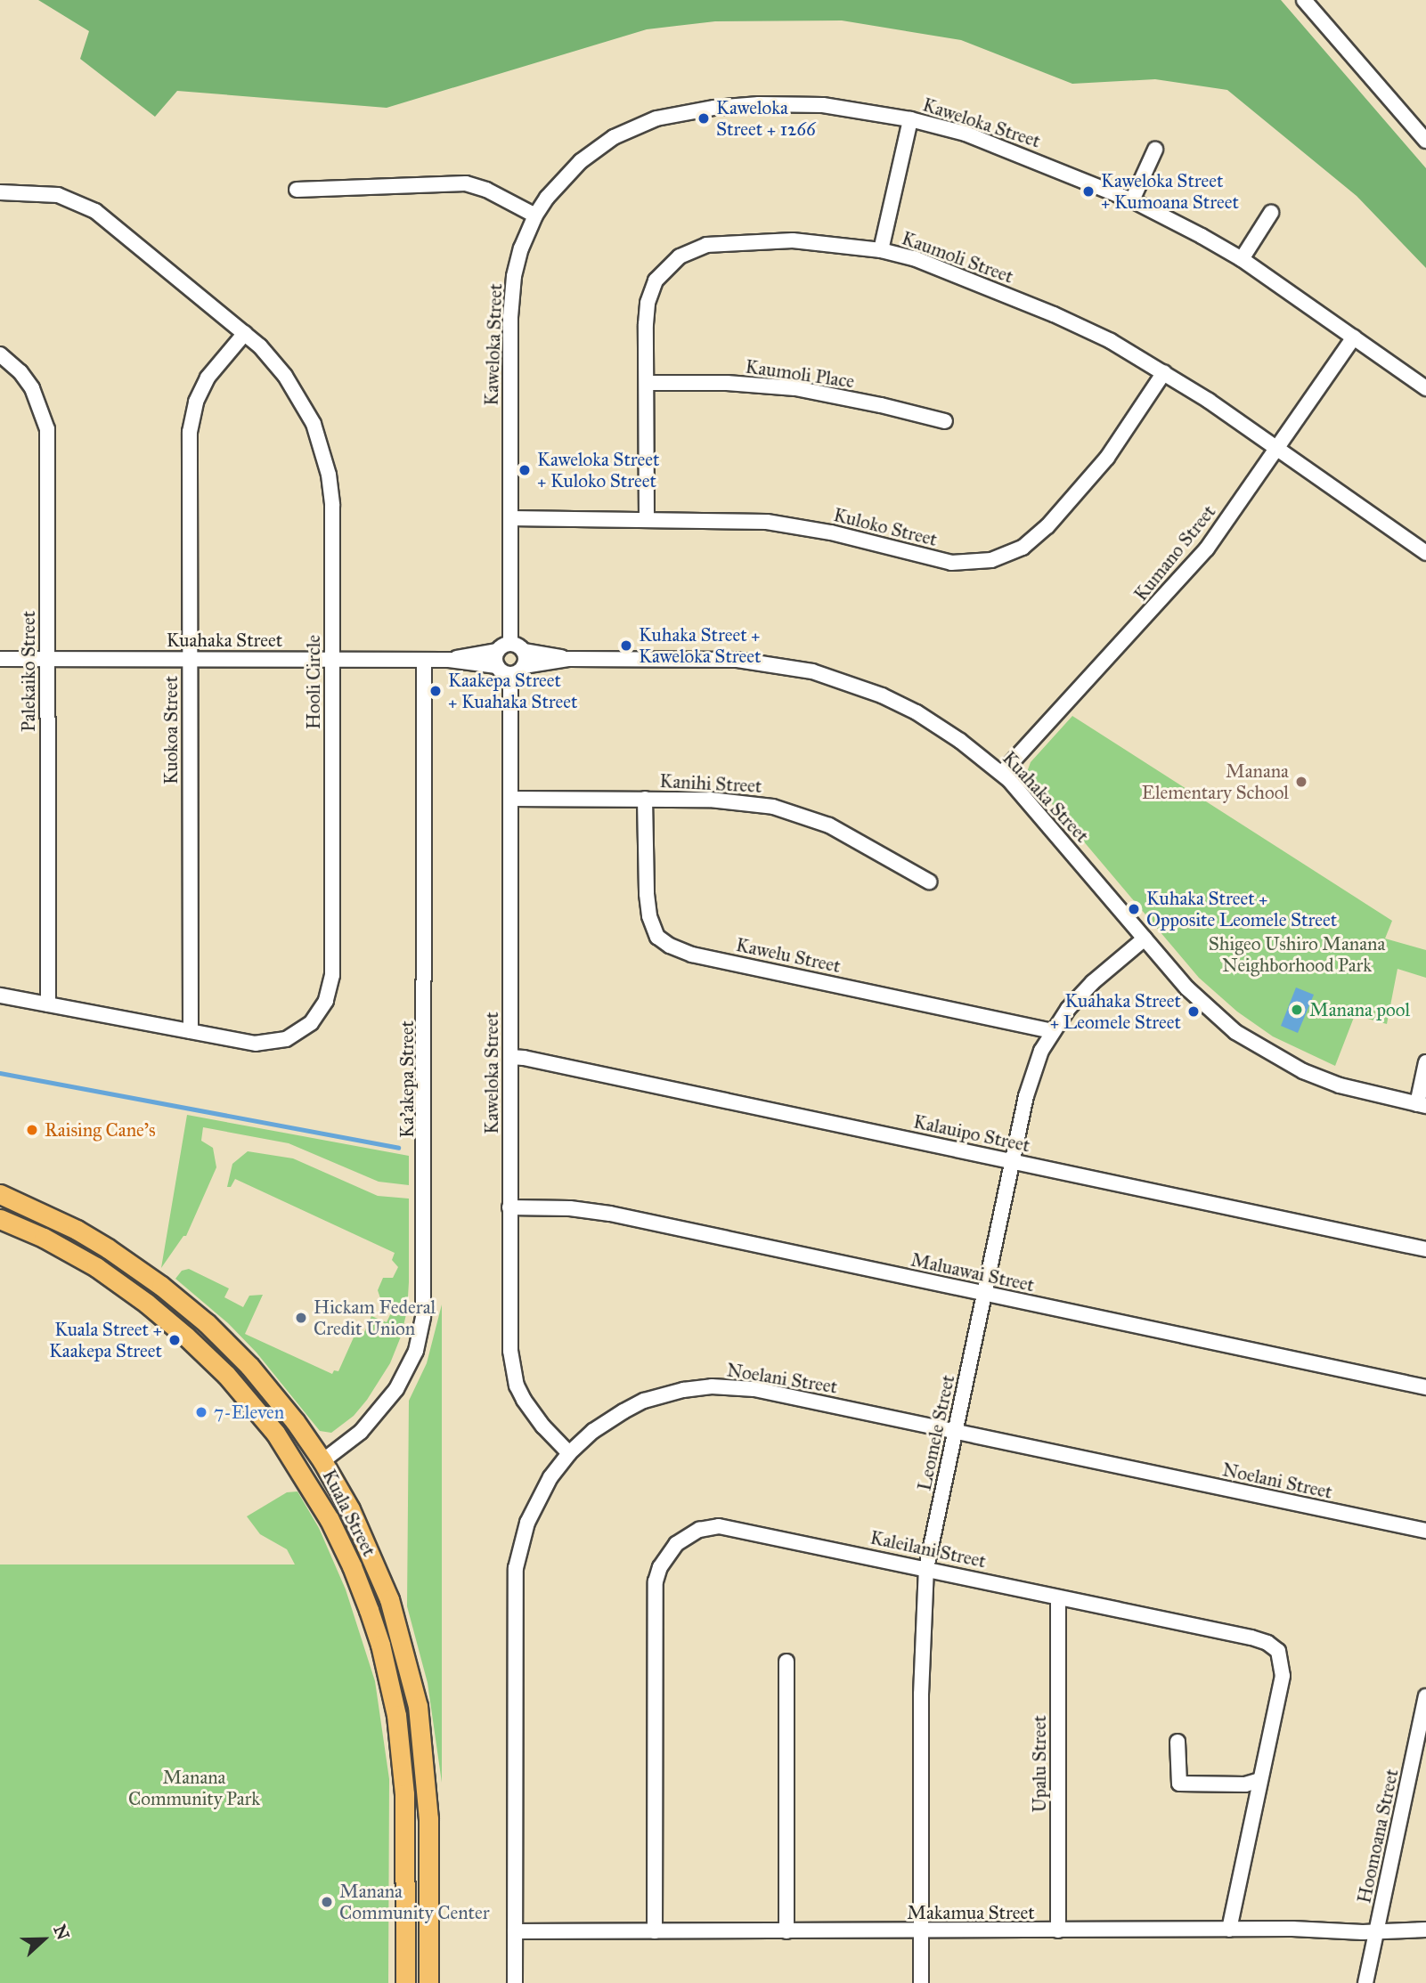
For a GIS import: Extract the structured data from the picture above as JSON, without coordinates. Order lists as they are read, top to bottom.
{
  "streets": {
    "main road": ["Kuala Street"],
    "street": [
      "Kaweloka Street",
      "Kaumoli Street",
      "Kaumoli Place",
      "Kuloko Street",
      "Kumano Street",
      "Kuahaka Street",
      "Palekaiko Street",
      "Hooli Circle",
      "Kuokoa Street",
      "Kanihi Street",
      "Kawelu Street",
      "Ka'akepa Street",
      "Kalauipo Street",
      "Maluawai Street",
      "Noelani Street",
      "Leomele Street",
      "Kaleilani Street",
      "Upalu Street",
      "Hoomoana Street",
      "Makamua Street"
    ]
  },
  "crossings": [
    ["Kaweloka Street", "Kuloko Street"],
    ["Kaweloka Street", "Kumano Street"],
    ["Kaweloka Street", "Kuahaka Street"],
    ["Kaweloka Street", "Kanihi Street"],
    ["Kaweloka Street", "Kalauipo Street"],
    ["Kaweloka Street", "Maluawai Street"],
    ["Kaweloka Street", "Noelani Street"],
    ["Kaumoli Street", "Kaumoli Place"],
    ["Kaumoli Street", "Kuloko Street"],
    ["Kaumoli Street", "Kumano Street"],
    ["Kumano Street", "Kuahaka Street"],
    ["Kuahaka Street", "Palekaiko Street"],
    ["Kuahaka Street", "Hooli Circle"],
    ["Kuahaka Street", "Kuokoa Street"],
    ["Kuahaka Street", "Ka'akepa Street"],
    ["Kuahaka Street", "Leomele Street"],
    ["Palekaiko Street", "Hooli Circle"],
    ["Hooli Circle", "Kuokoa Street"],
    ["Kanihi Street", "Kawelu Street"],
    ["Kawelu Street", "Leomele Street"],
    ["Ka'akepa Street", "Kuala Street"],
    ["Kalauipo Street", "Leomele Street"],
    ["Maluawai Street", "Leomele Street"],
    ["Noelani Street", "Leomele Street"],
    ["Noelani Street", "Makamua Street"],
    ["Leomele Street", "Kaleilani Street"],
    ["Leomele Street", "Makamua Street"],
    ["Kaleilani Street", "Upalu Street"],
    ["Kaleilani Street", "Makamua Street"],
    ["Upalu Street", "Makamua Street"],
    ["Hoomoana Street", "Makamua Street"]
  ],
  "parks": ["Shigeo Ushiro Manana Neighborhood Park", "Manana Community Park"],
  "places": [
    "Kaweloka Street + 1266",
    "Kaweloka Street + Kumoana Street",
    "Kaweloka Street + Kuloko Street",
    "Kuhaka Street + Kaweloka Street",
    "Kaakepa Street + Kuahaka Street",
    "Manana Elementary School",
    "Kuhaka Street + Opposite Leomele Street",
    "Manana pool",
    "Kuahaka Street + Leomele Street",
    "Raising Cane's",
    "Hickam Federal Credit Union",
    "Kuala Street + Kaakepa Street",
    "7-Eleven",
    "Manana Community Center"
  ],
  "north": "right"
}
